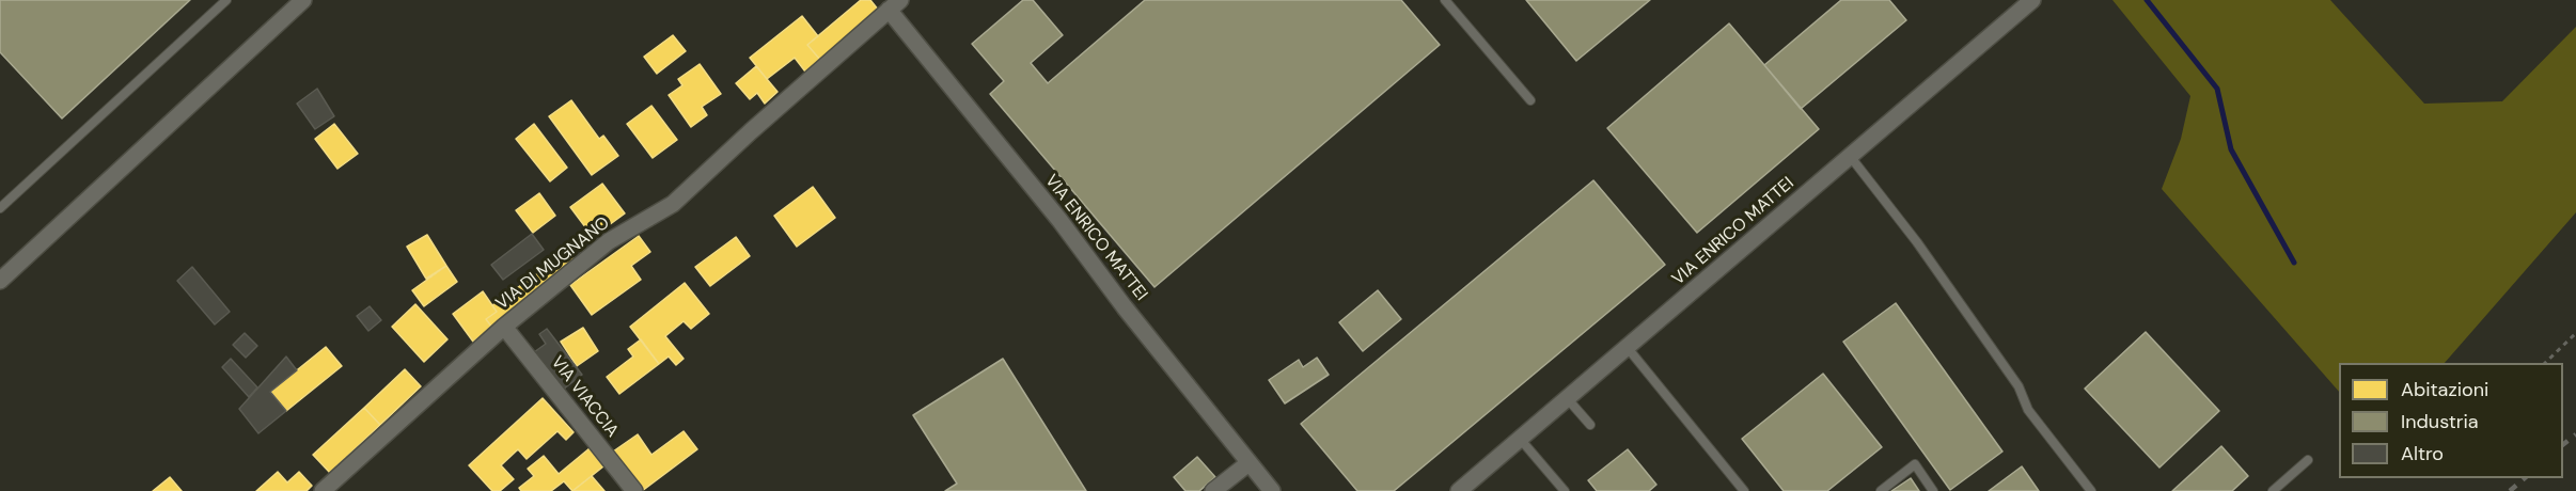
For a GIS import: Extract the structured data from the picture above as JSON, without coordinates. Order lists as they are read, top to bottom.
{
  "streets": {
    "street": ["VIA ENRICO MATTEI", "VIA DI MUGNANO", "VIA VIACCIA"]
  },
  "crossings": [
    ["VIA ENRICO MATTEI", "VIA DI MUGNANO"],
    ["VIA DI MUGNANO", "VIA VIACCIA"]
  ],
  "legend": ["Abitazioni", "Industria", "Altro"]
}
